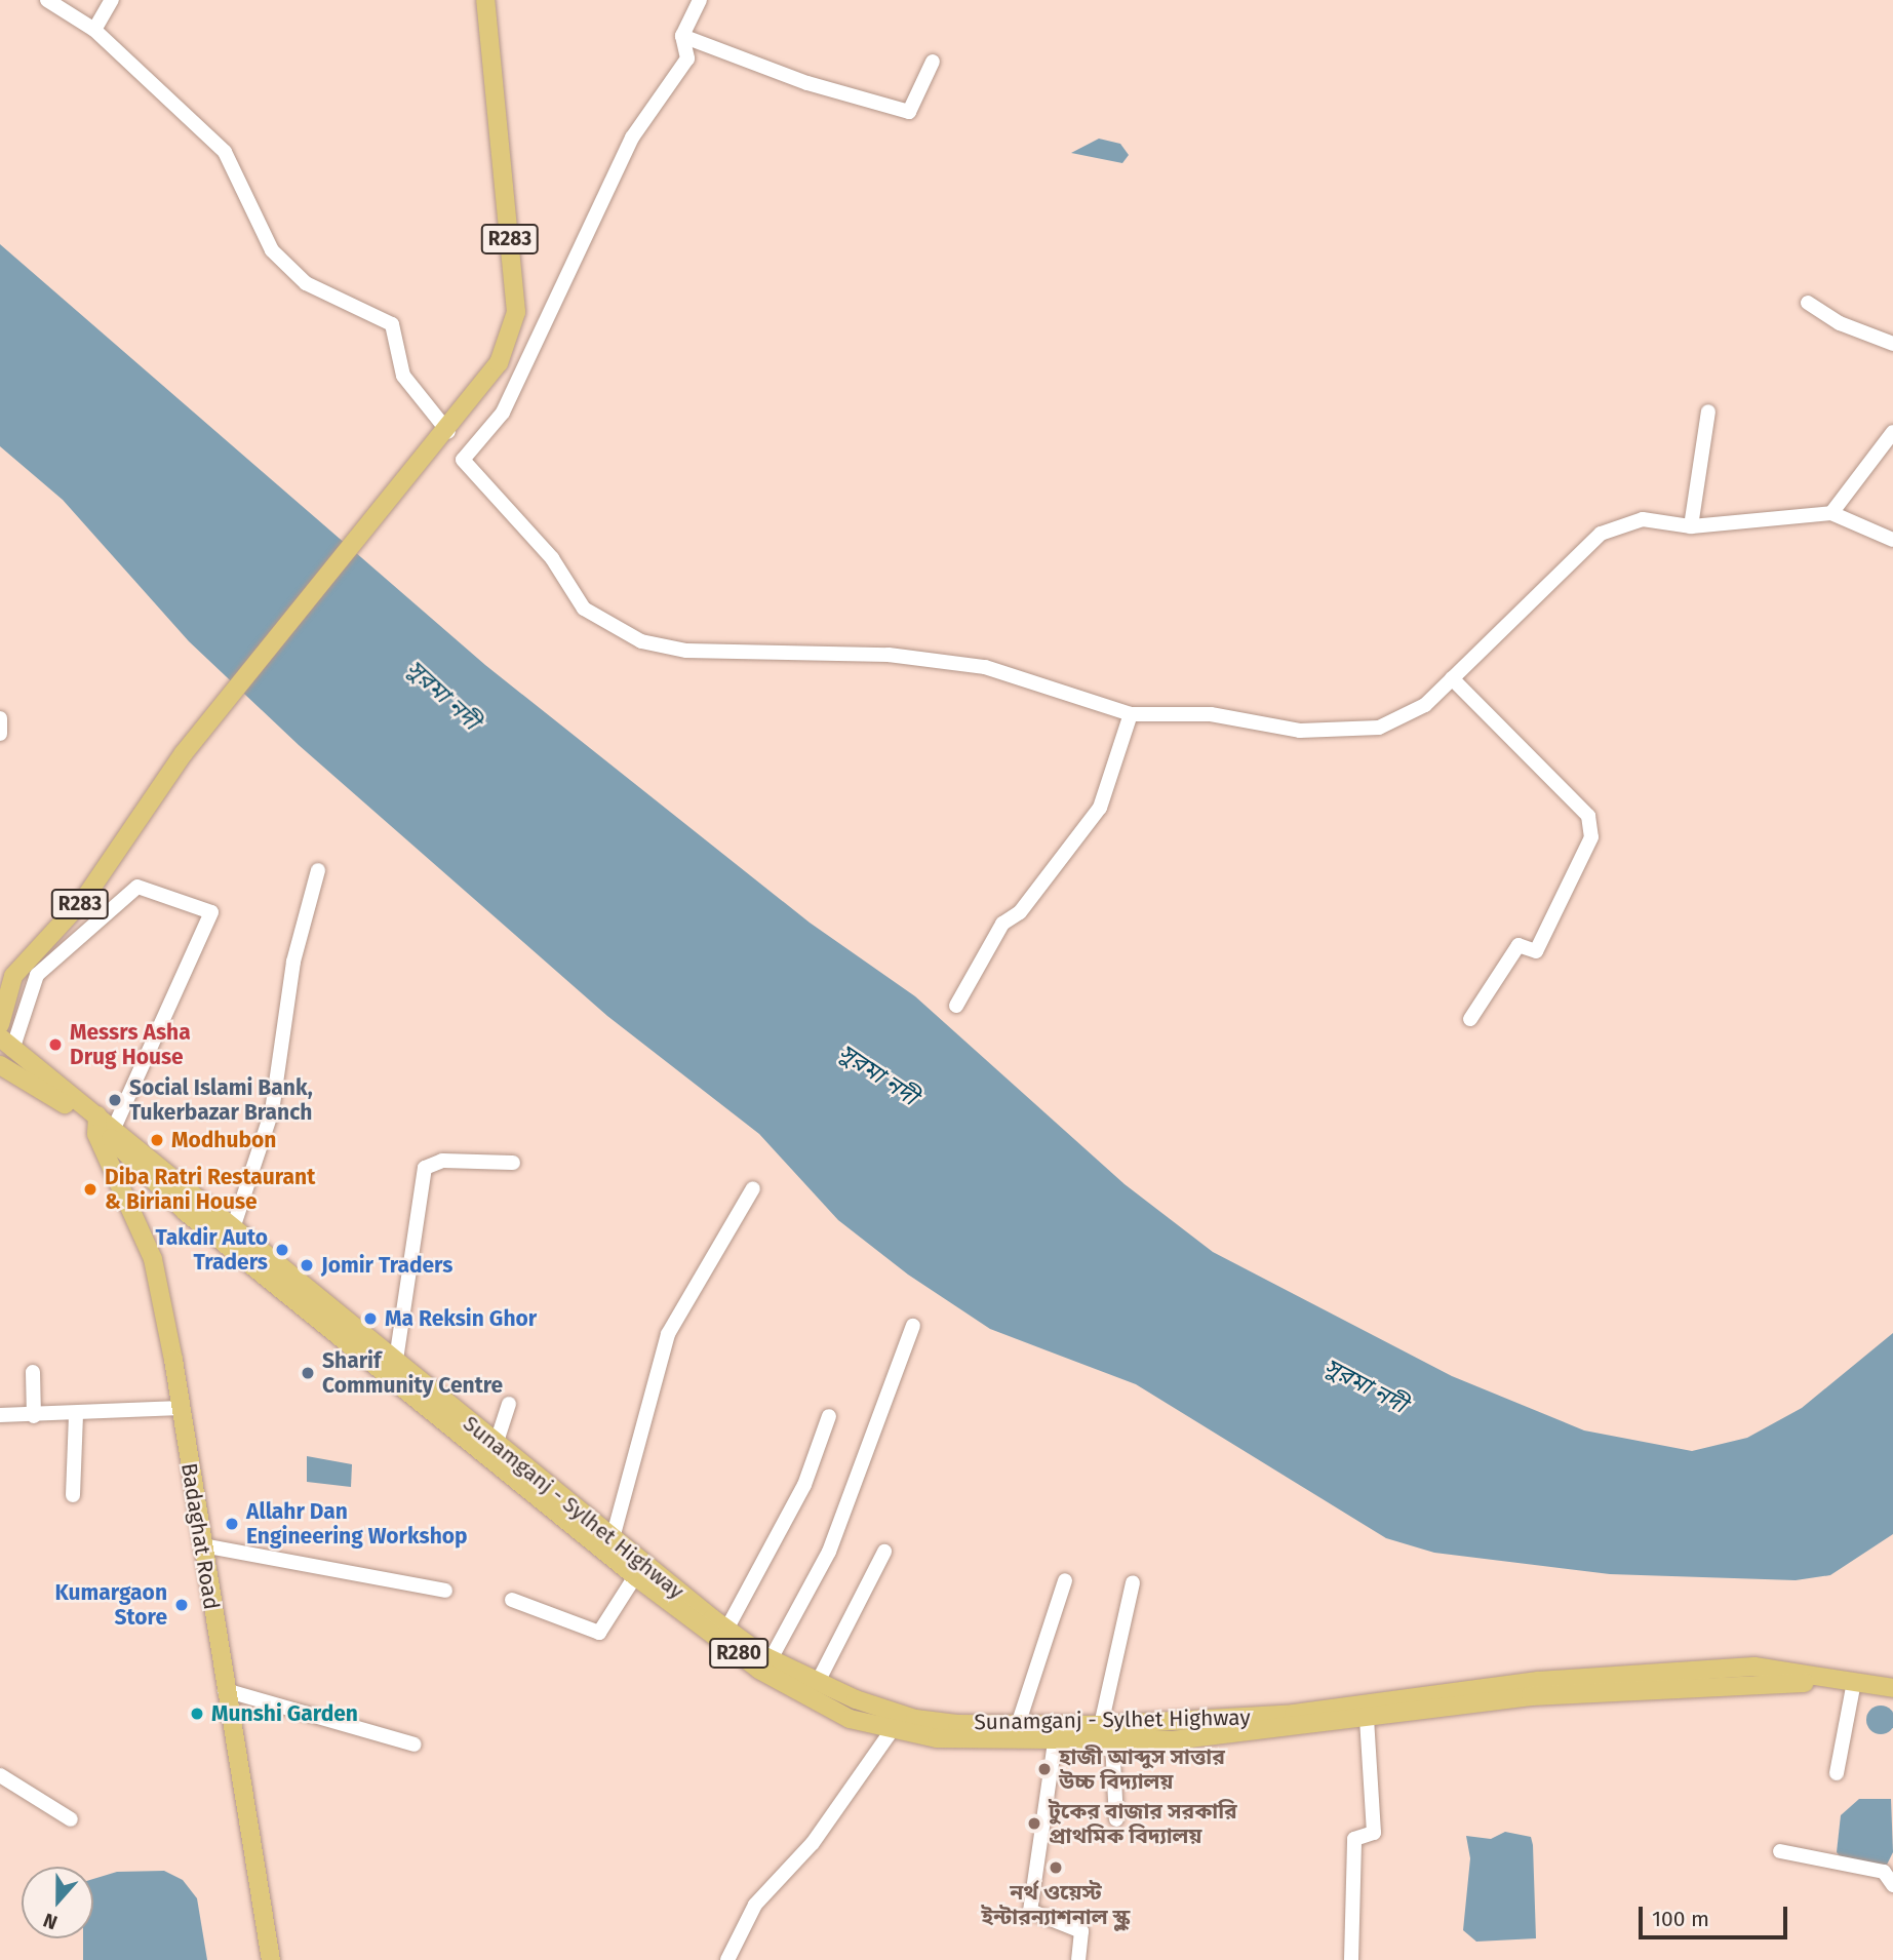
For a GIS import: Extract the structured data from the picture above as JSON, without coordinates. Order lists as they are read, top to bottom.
{
  "streets": {
    "main road": [
      "R283",
      "Sunamganj - Sylhet Highway",
      "Badaghat Road",
      "R280"
    ]
  },
  "crossings": [
    ["Sunamganj - Sylhet Highway", "Badaghat Road"]
  ],
  "water": ["সুরমা নদী"],
  "places": [
    "Messrs Asha Drug House",
    "Social Islami Bank, Tukerbazar Branch",
    "Modhubon",
    "Diba Ratri Restaurant & Biriani House",
    "Takdir Auto Traders",
    "Jomir Traders",
    "Ma Reksin Ghor",
    "Sharif Community Centre",
    "Allahr Dan Engineering Workshop",
    "Kumargaon Store",
    "Munshi Garden",
    "হাজী আব্দুস সাত্তার উচ্চ বিদ্যালয়",
    "টুকের বাজার সরকারি প্রাথমিক বিদ্যালয়",
    "নর্থ ওয়েস্ট ইন্টারন্যাশনাল স্কুল"
  ],
  "scale_bar": "100 m",
  "north": "bottom"
}
